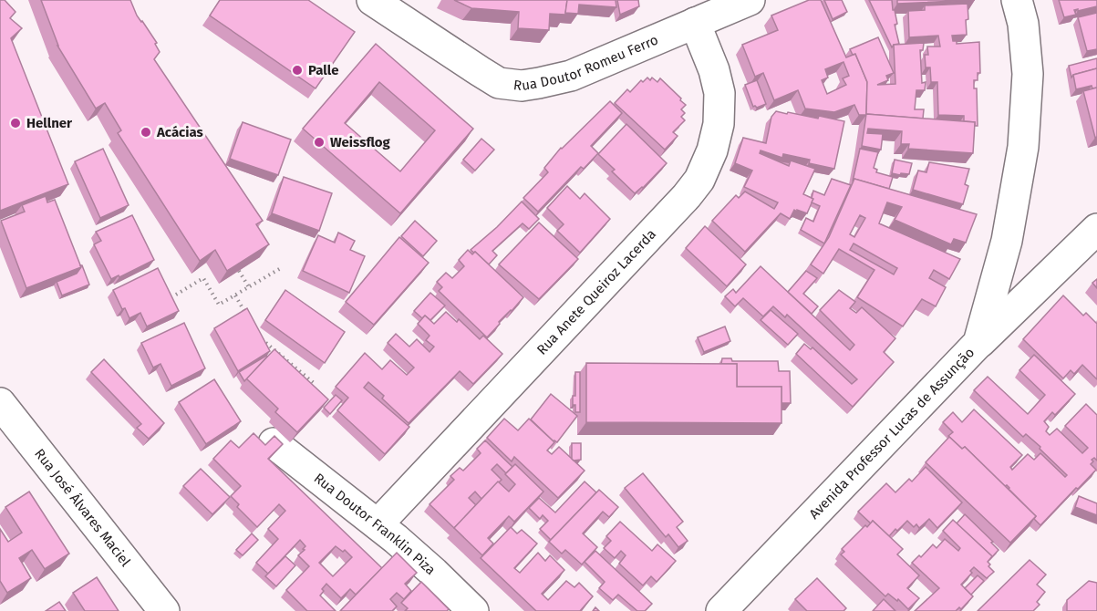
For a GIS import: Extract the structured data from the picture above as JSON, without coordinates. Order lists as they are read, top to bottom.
{
  "streets": {
    "street": [
      "Rua Doutor Romeu Ferro",
      "Rua Anete Queiroz Lacerda",
      "Avenida Professor Lucas de Assunção",
      "Rua José Álvares Maciel",
      "Rua Doutor Franklin Piza"
    ]
  },
  "crossings": [
    ["Rua Doutor Romeu Ferro", "Rua Anete Queiroz Lacerda"],
    ["Rua Anete Queiroz Lacerda", "Rua Doutor Franklin Piza"]
  ],
  "places": [
    "Palle",
    "Hellner",
    "Acácias",
    "Weissflog"
  ]
}
